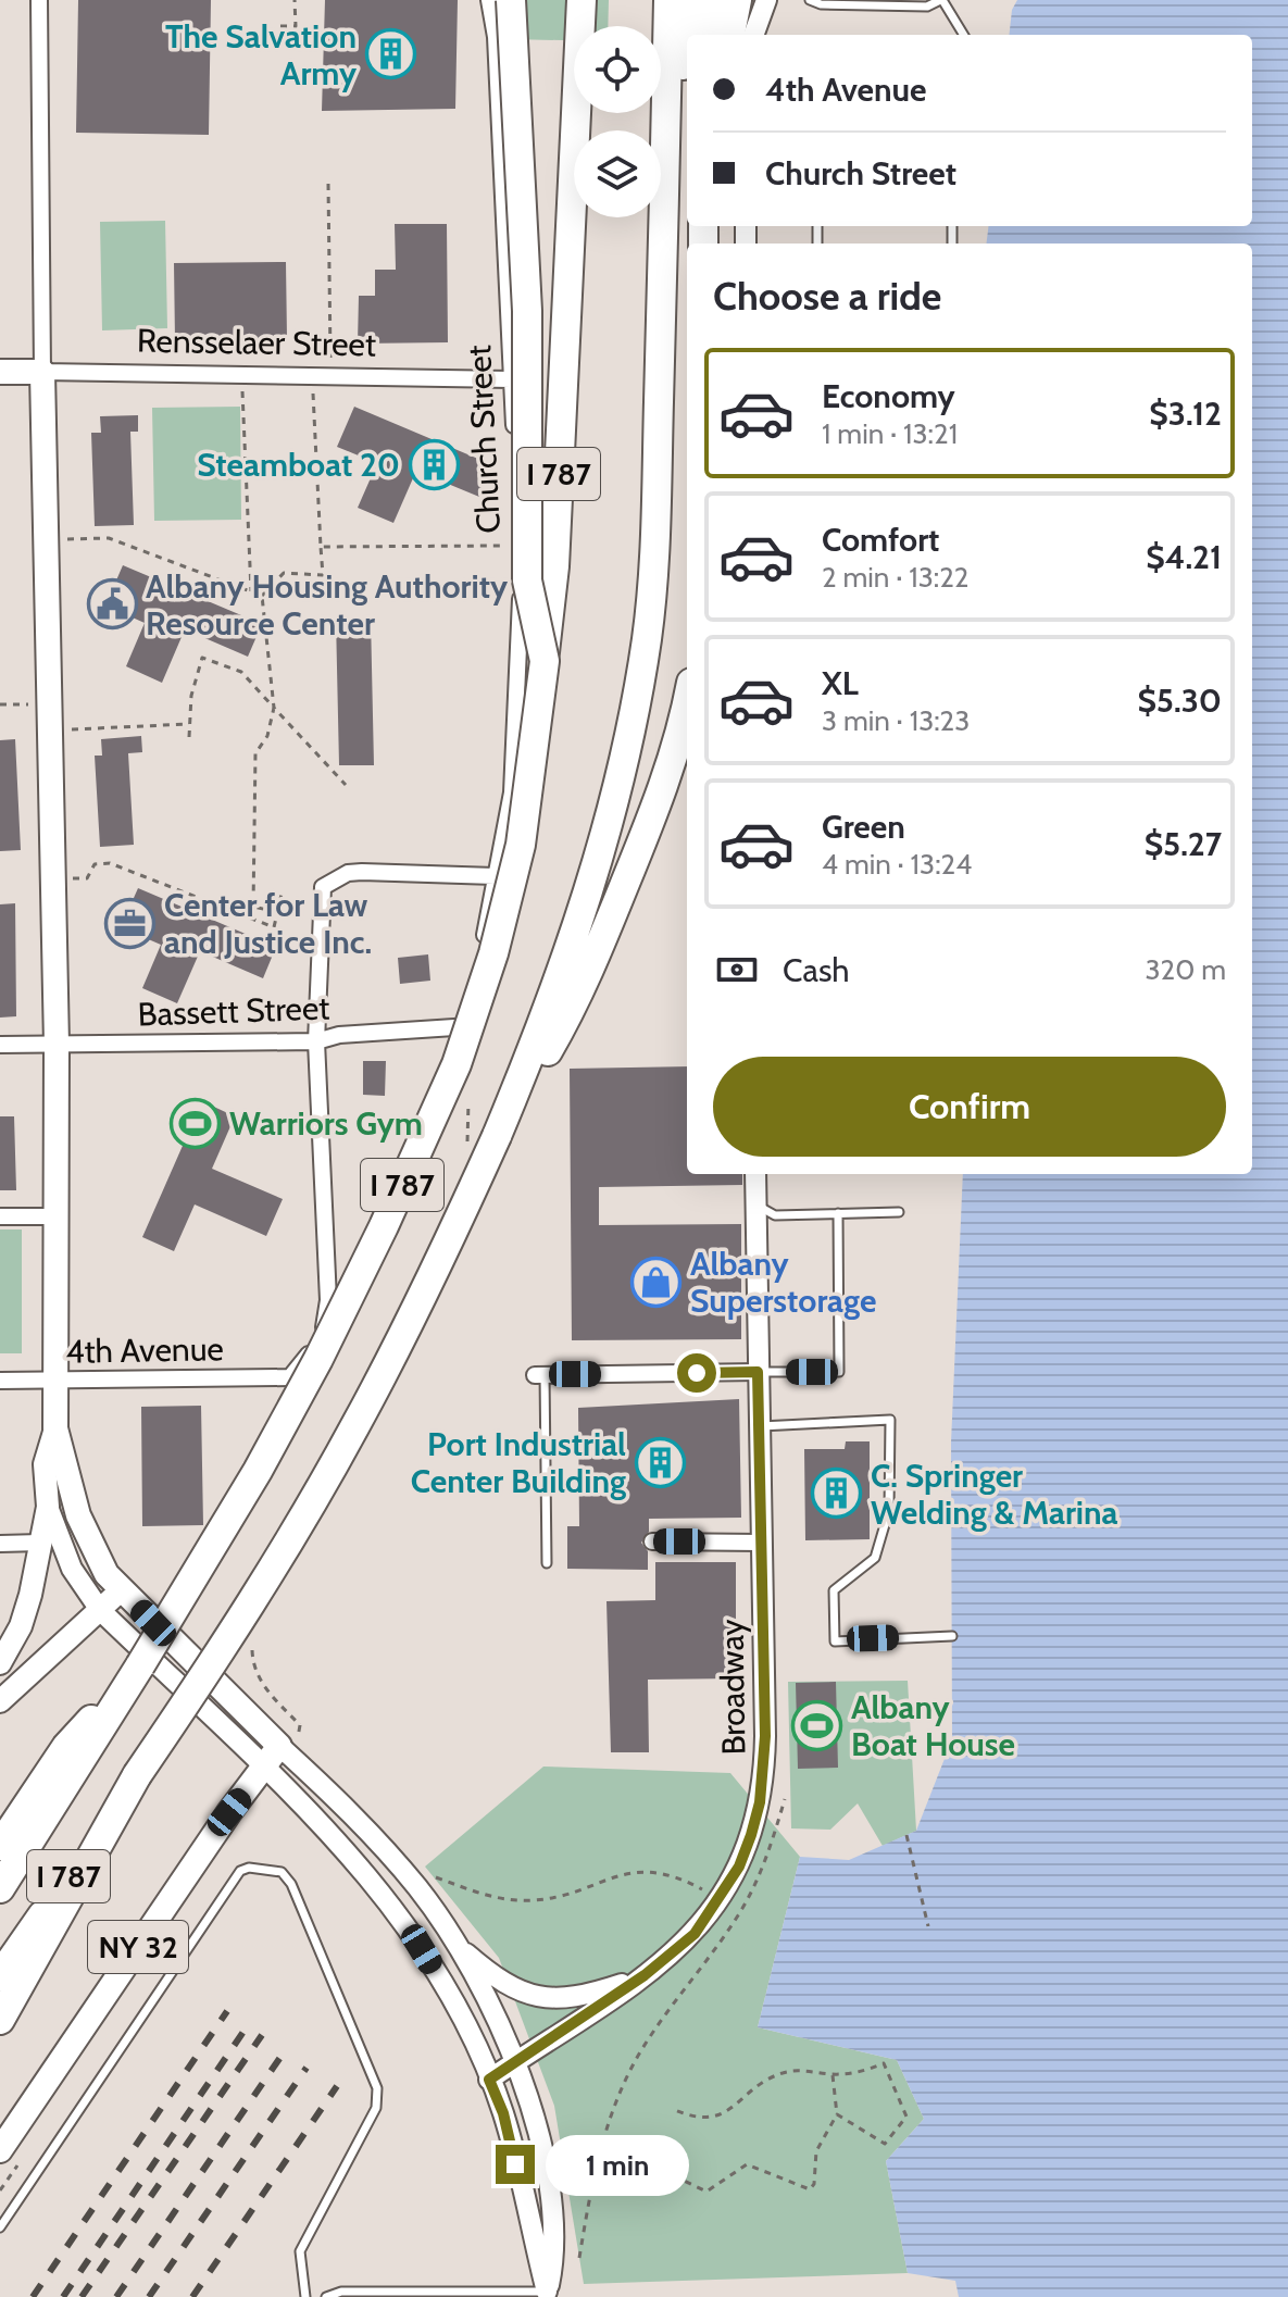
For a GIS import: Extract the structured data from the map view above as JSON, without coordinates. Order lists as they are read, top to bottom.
{
  "streets": {
    "highway": ["I 787"],
    "main road": ["Rensselaer Street", "NY 32"],
    "street": [
      "Church Street",
      "Bassett Street",
      "4th Avenue",
      "Broadway"
    ]
  },
  "crossings": [
    ["Rensselaer Street", "Church Street"],
    ["Church Street", "Bassett Street"],
    ["Bassett Street", "4th Avenue"]
  ],
  "places": {
    "building": [
      "The Salvation Army",
      "Steamboat 20",
      "Port Industrial Center Building",
      "C. Springer Welding & Marina"
    ],
    "public building": ["Albany Housing Authority Resource Center"],
    "office": ["Center for Law and Justice Inc."],
    "sports": ["Warriors Gym", "Albany Boat House"],
    "shop": ["Albany Superstorage"]
  },
  "page": {
    "banner": ["4th Avenue", "Church Street"],
    "heading": "Choose a ride",
    "list": [
      {
        "name": "Economy",
        "note": "1 min · 13:21",
        "value": "$3.12"
      },
      {
        "name": "Comfort",
        "note": "2 min · 13:22",
        "value": "$4.21"
      },
      {
        "name": "XL",
        "note": "3 min · 13:23",
        "value": "$5.30"
      },
      {
        "name": "Green",
        "note": "4 min · 13:24",
        "value": "$5.27"
      }
    ],
    "pay": ["Cash", "320 m"],
    "buttons": "Confirm",
    "bubble": "1 min"
  }
}
